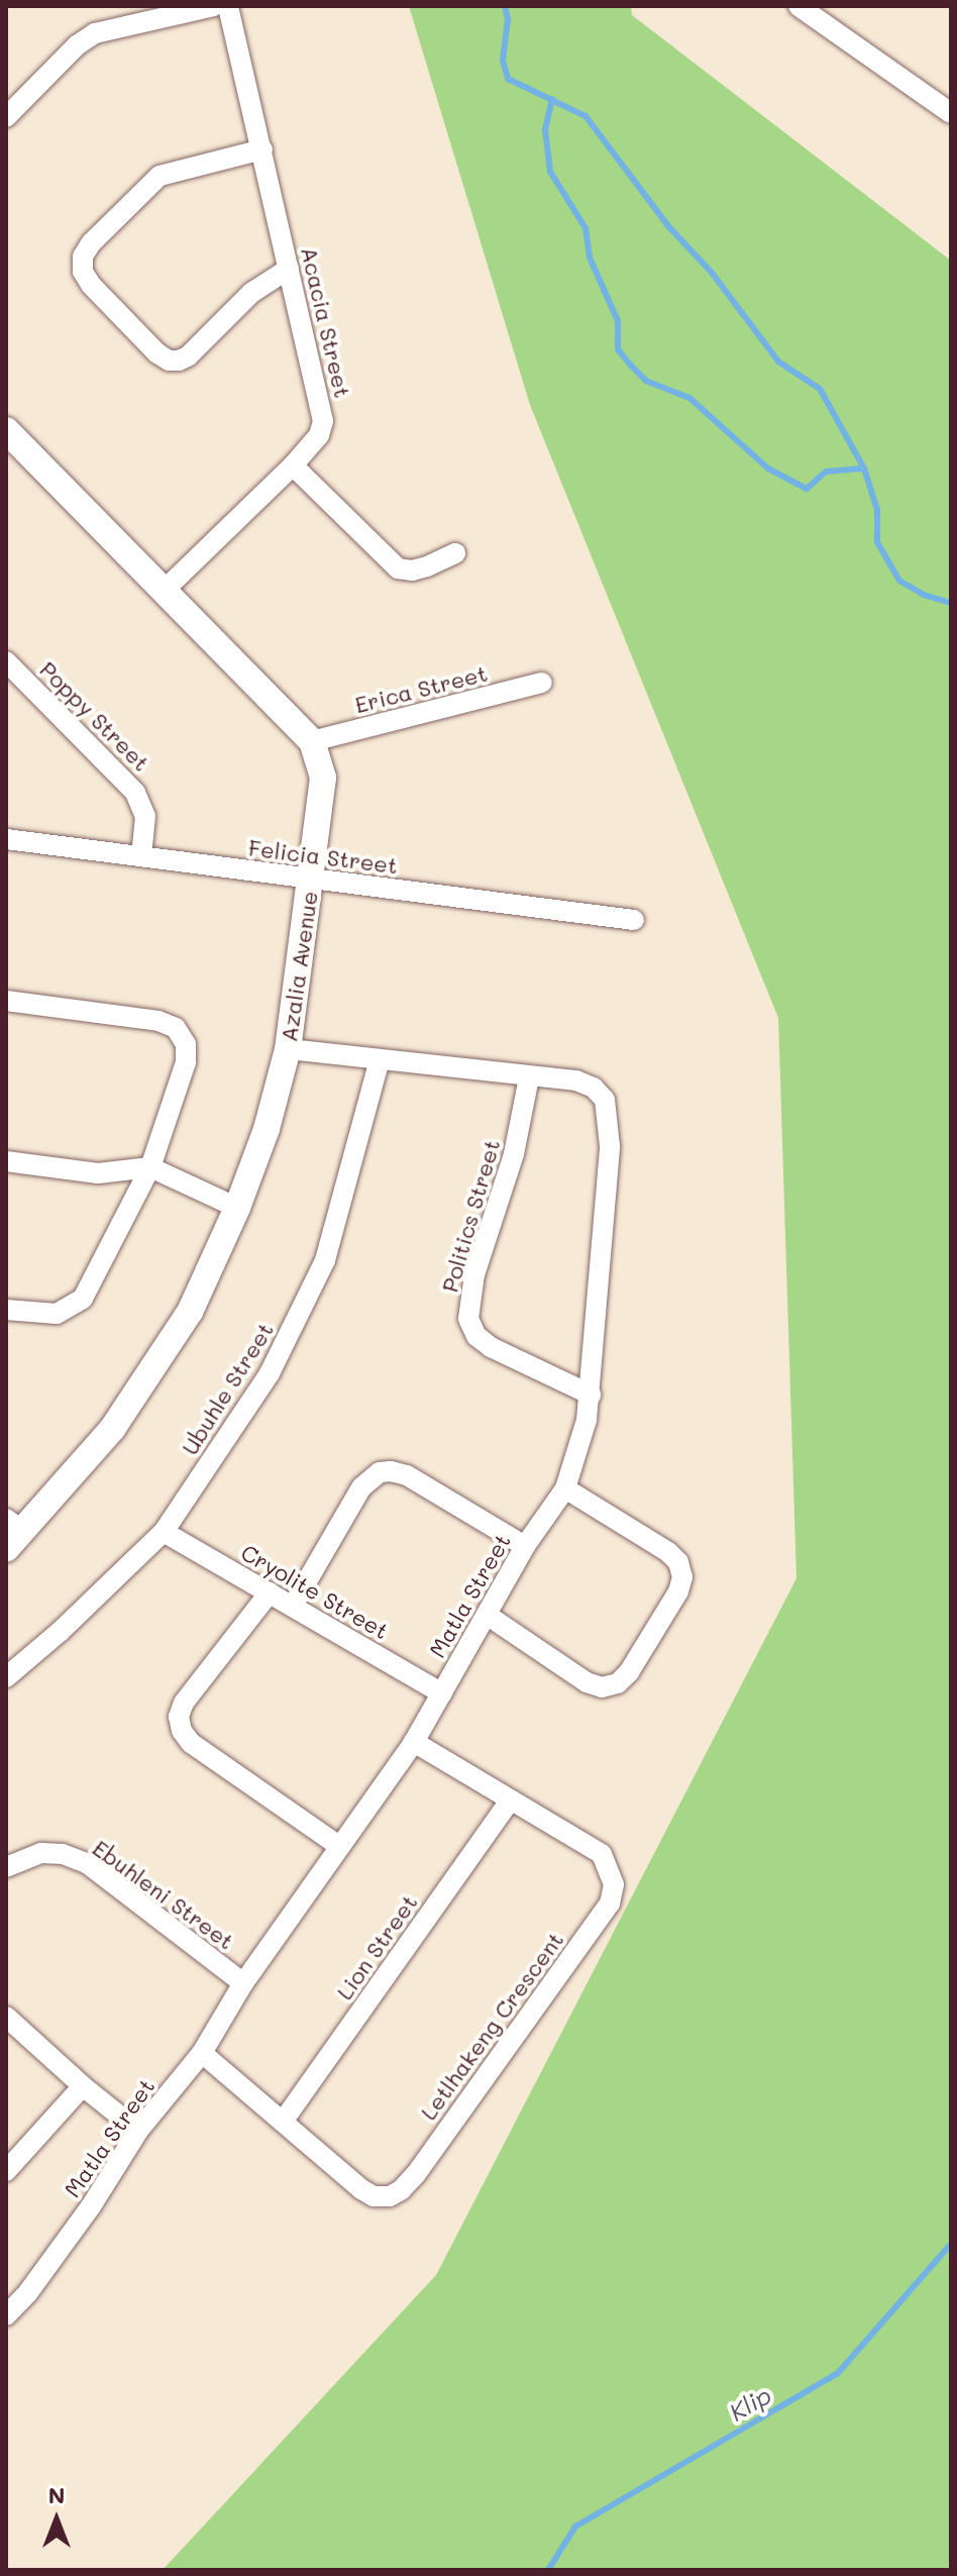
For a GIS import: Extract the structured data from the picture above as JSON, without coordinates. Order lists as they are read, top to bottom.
{
  "streets": {
    "street": [
      "Acacia Street",
      "Erica Street",
      "Poppy Street",
      "Felicia Street",
      "Azalia Avenue",
      "Politics Street",
      "Ubuhle Street",
      "Cryolite Street",
      "Matla Street",
      "Ebuhleni Street",
      "Lion Street",
      "Letlhakeng Crescent"
    ]
  },
  "crossings": [
    ["Acacia Street", "Azalia Avenue"],
    ["Erica Street", "Azalia Avenue"],
    ["Poppy Street", "Felicia Street"],
    ["Felicia Street", "Azalia Avenue"],
    ["Azalia Avenue", "Matla Street"],
    ["Politics Street", "Matla Street"],
    ["Ubuhle Street", "Cryolite Street"],
    ["Ubuhle Street", "Matla Street"],
    ["Cryolite Street", "Matla Street"],
    ["Matla Street", "Ebuhleni Street"],
    ["Matla Street", "Letlhakeng Crescent"],
    ["Lion Street", "Letlhakeng Crescent"]
  ],
  "water": ["Klip"],
  "north": "top"
}
